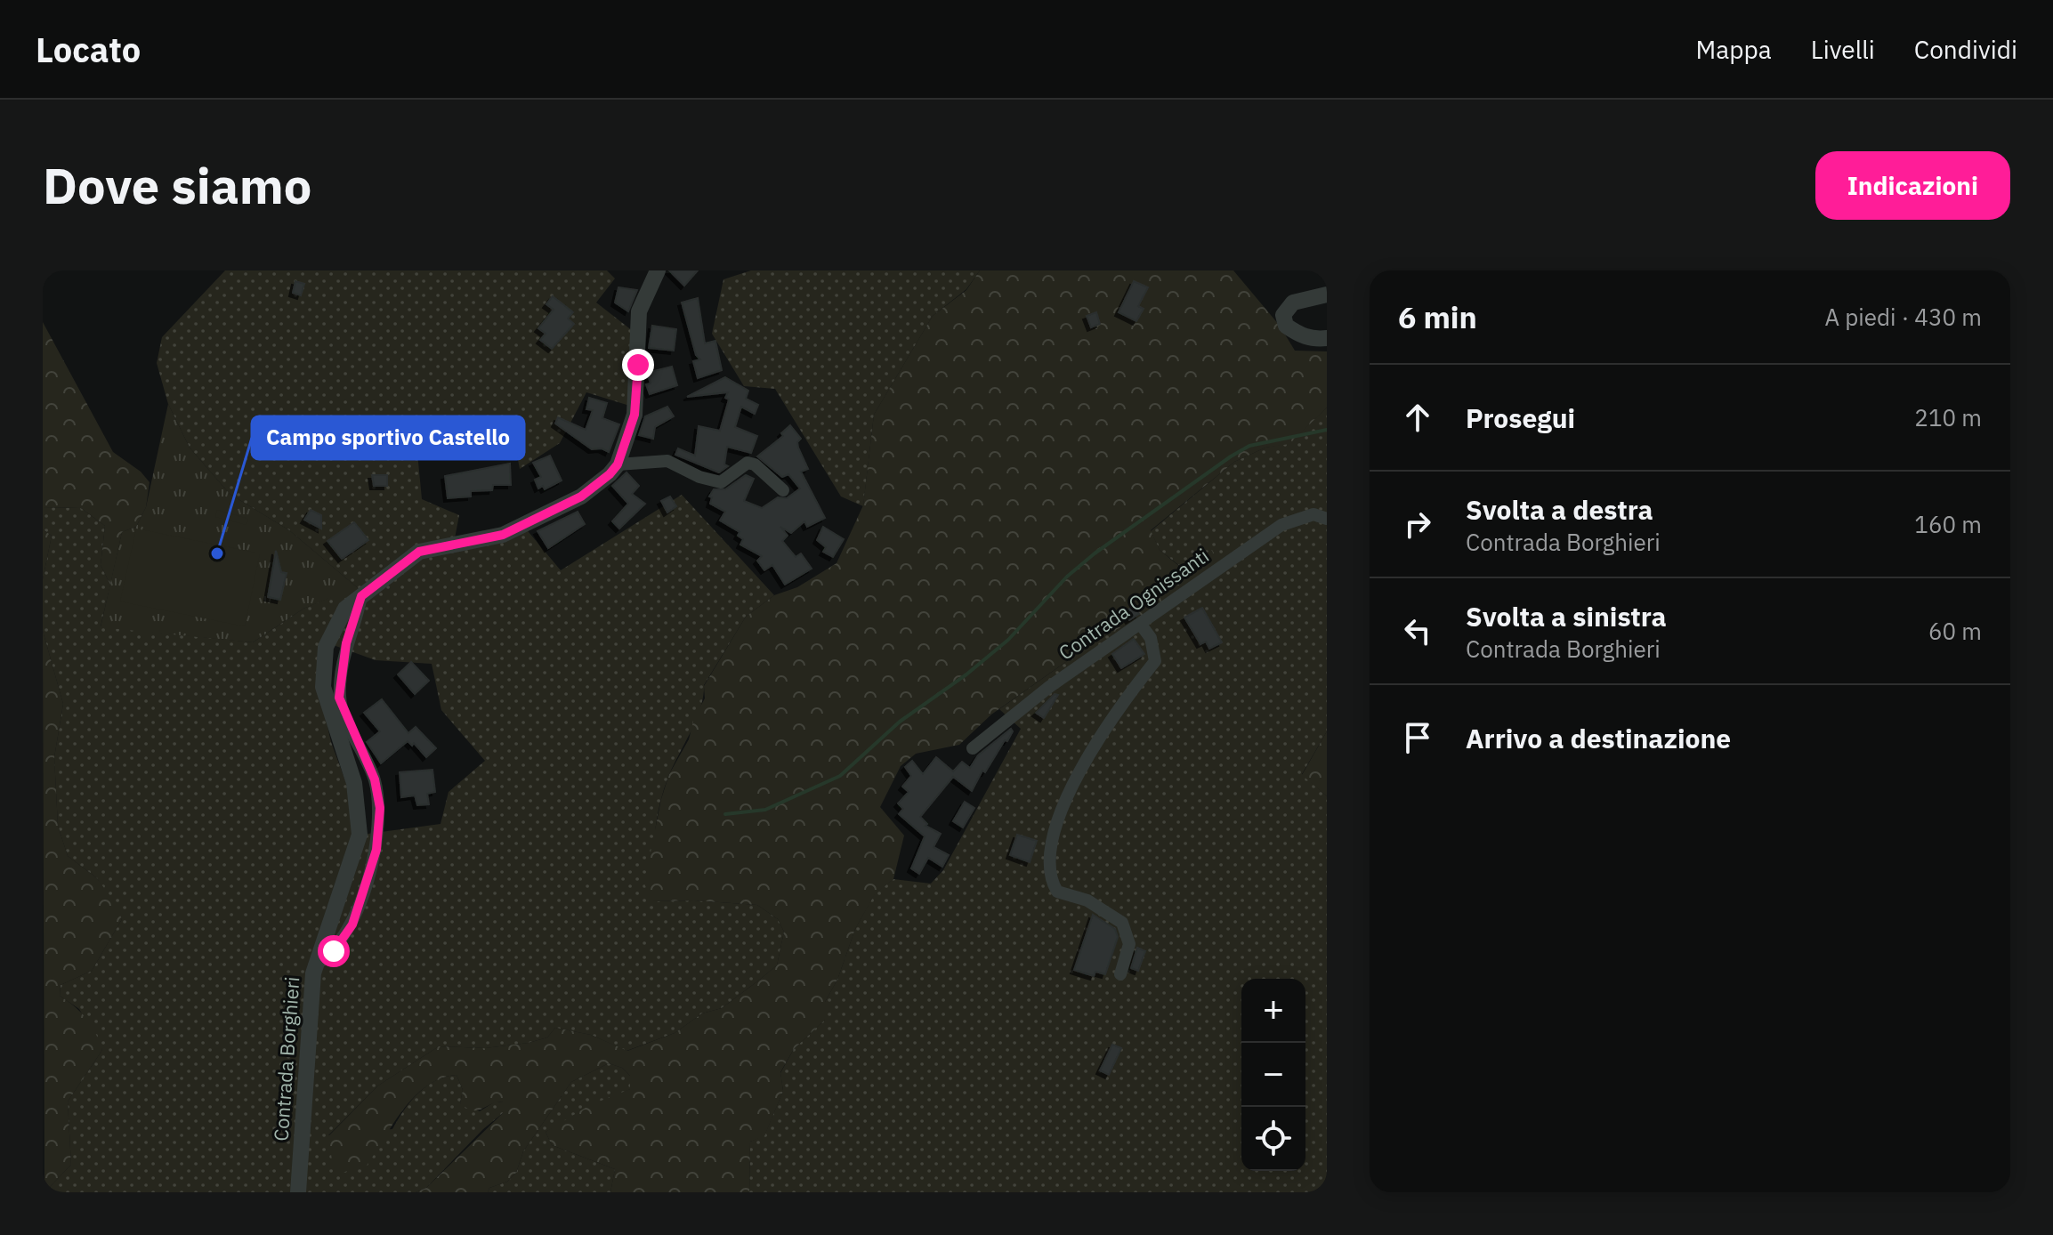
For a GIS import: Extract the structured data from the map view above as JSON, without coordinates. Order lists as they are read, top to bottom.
{
  "streets": {
    "street": ["Contrada Ognissanti", "Contrada Borghieri"]
  },
  "places": ["Campo sportivo Castello"],
  "page": {
    "header": "Locato",
    "nav": ["Mappa", "Livelli", "Condividi"],
    "buttons": "Indicazioni",
    "title": "Dove siamo",
    "heading": ["6 min", "A piedi · 430 m"],
    "list": [
      ["Prosegui", "210 m"],
      ["Svolta a destra", "Contrada Borghieri", "160 m"],
      ["Svolta a sinistra", "Contrada Borghieri", "60 m"],
      "Arrivo a destinazione"
    ],
    "map_buttons": ["+", "−"]
  }
}
